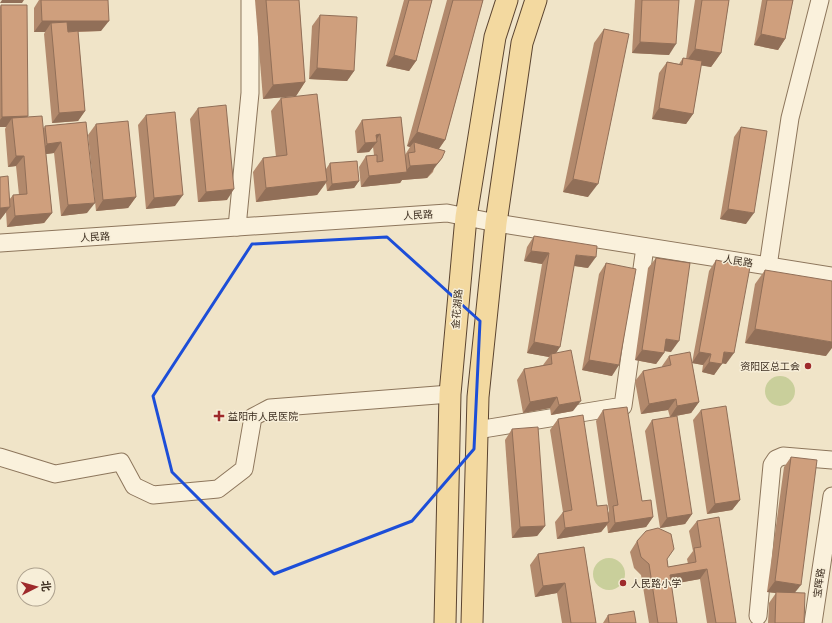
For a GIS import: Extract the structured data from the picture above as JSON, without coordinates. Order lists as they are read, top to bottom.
{
  "streets": {
    "main road": ["金花湖路"],
    "street": ["人民路", "宝晖路"]
  },
  "crossings": [
    ["人民路", "金花湖路"]
  ],
  "places": {
    "other": ["资阳区总工会", "人民路小学"],
    "health": ["益阳市人民医院"]
  },
  "north": "right"
}
